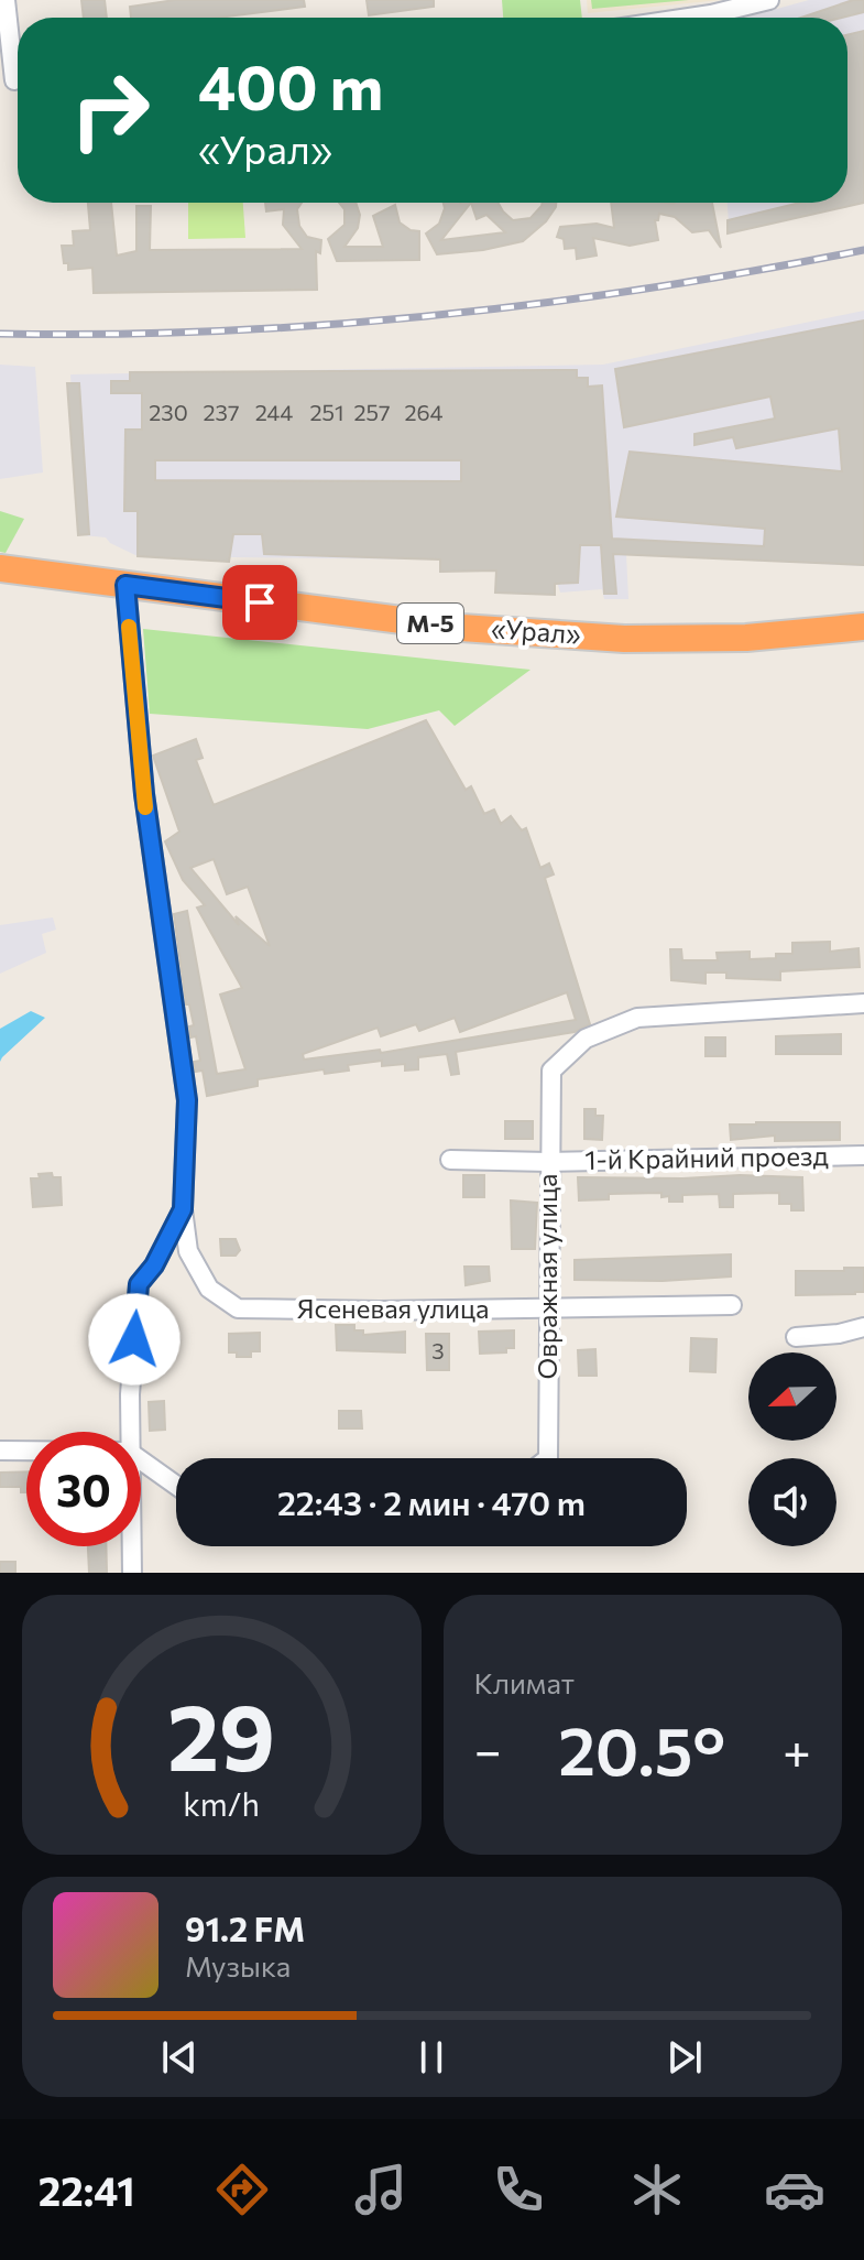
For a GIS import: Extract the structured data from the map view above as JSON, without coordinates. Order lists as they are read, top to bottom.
{
  "streets": {
    "highway": ["М-5", "«Урал»"],
    "street": ["1-й Крайний проезд", "Овражная улица", "Ясеневая улица"]
  },
  "crossings": [
    ["1-й Крайний проезд", "Овражная улица"],
    ["Овражная улица", "Ясеневая улица"]
  ],
  "house_numbers": [
    "230",
    "237",
    "244",
    "251",
    "257",
    "264",
    "3"
  ],
  "north": "left",
  "page": {
    "turn": ["400 m", "«Урал»"],
    "limit": "30",
    "trip": "22:43 · 2 мин · 470 m",
    "tile": "Климат",
    "heat": ["−", "20.5°", "+"],
    "song": ["91.2 FM", "Музыка"],
    "tabs": "22:41",
    "gauge": ["29", "km/h"]
  }
}
